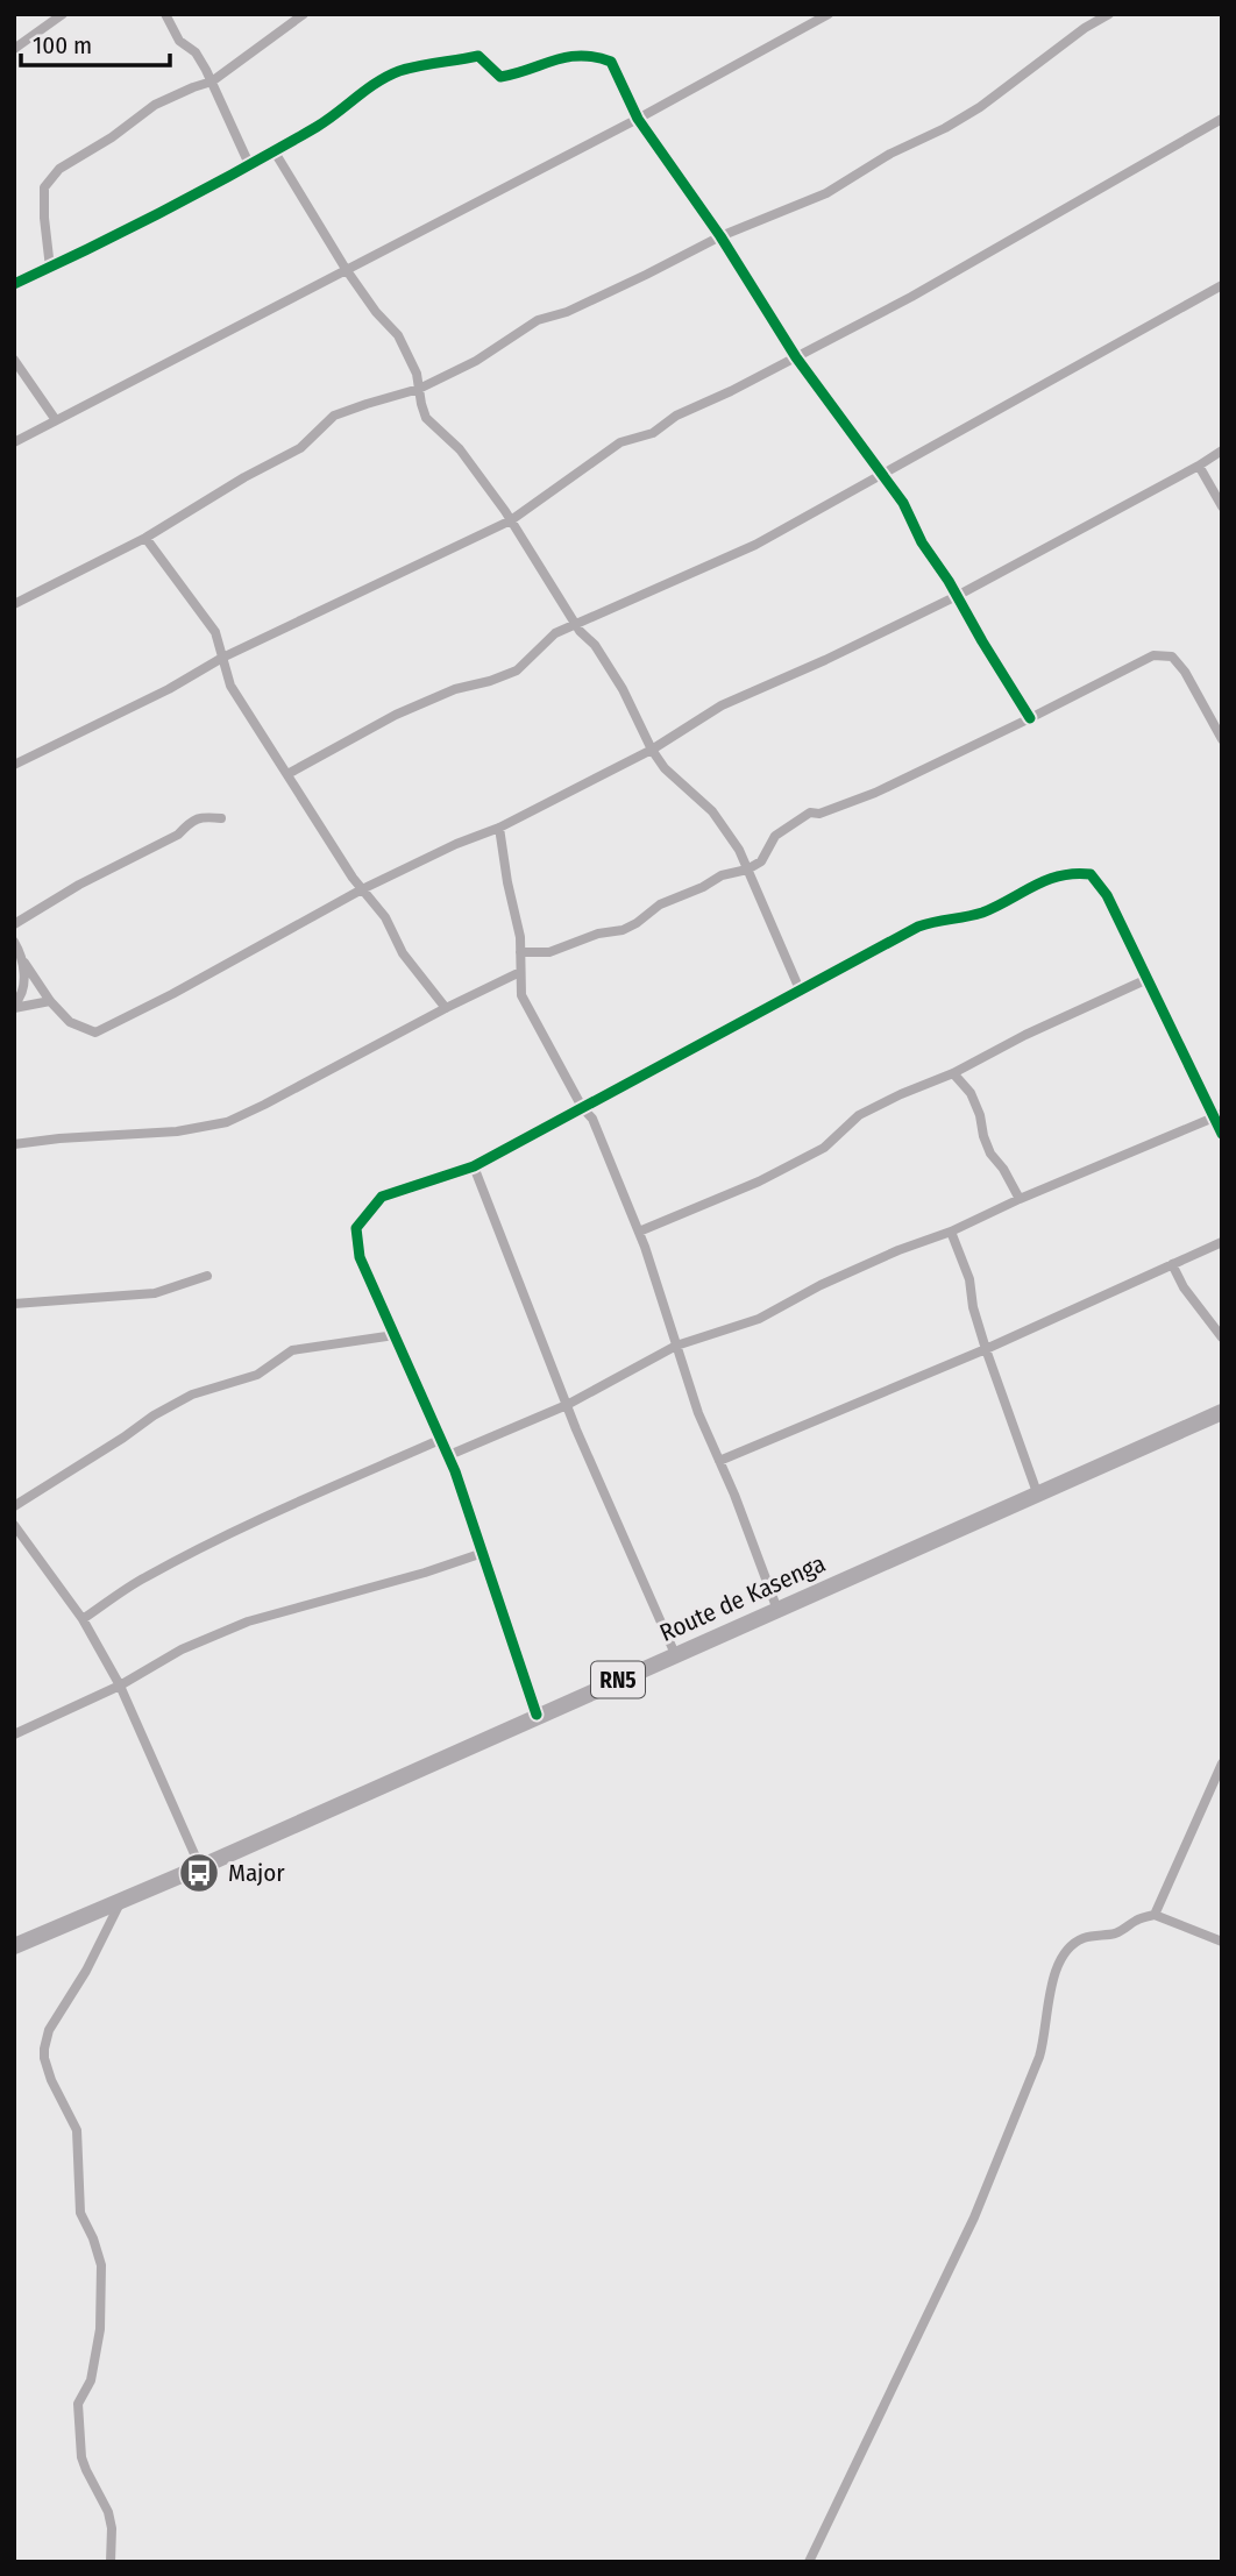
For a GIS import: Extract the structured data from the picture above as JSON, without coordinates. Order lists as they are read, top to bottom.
{
  "streets": {
    "highway": ["Route de Kasenga", "RN5"]
  },
  "places": {
    "bus stop": ["Major"]
  },
  "scale_bar": "100 m"
}
